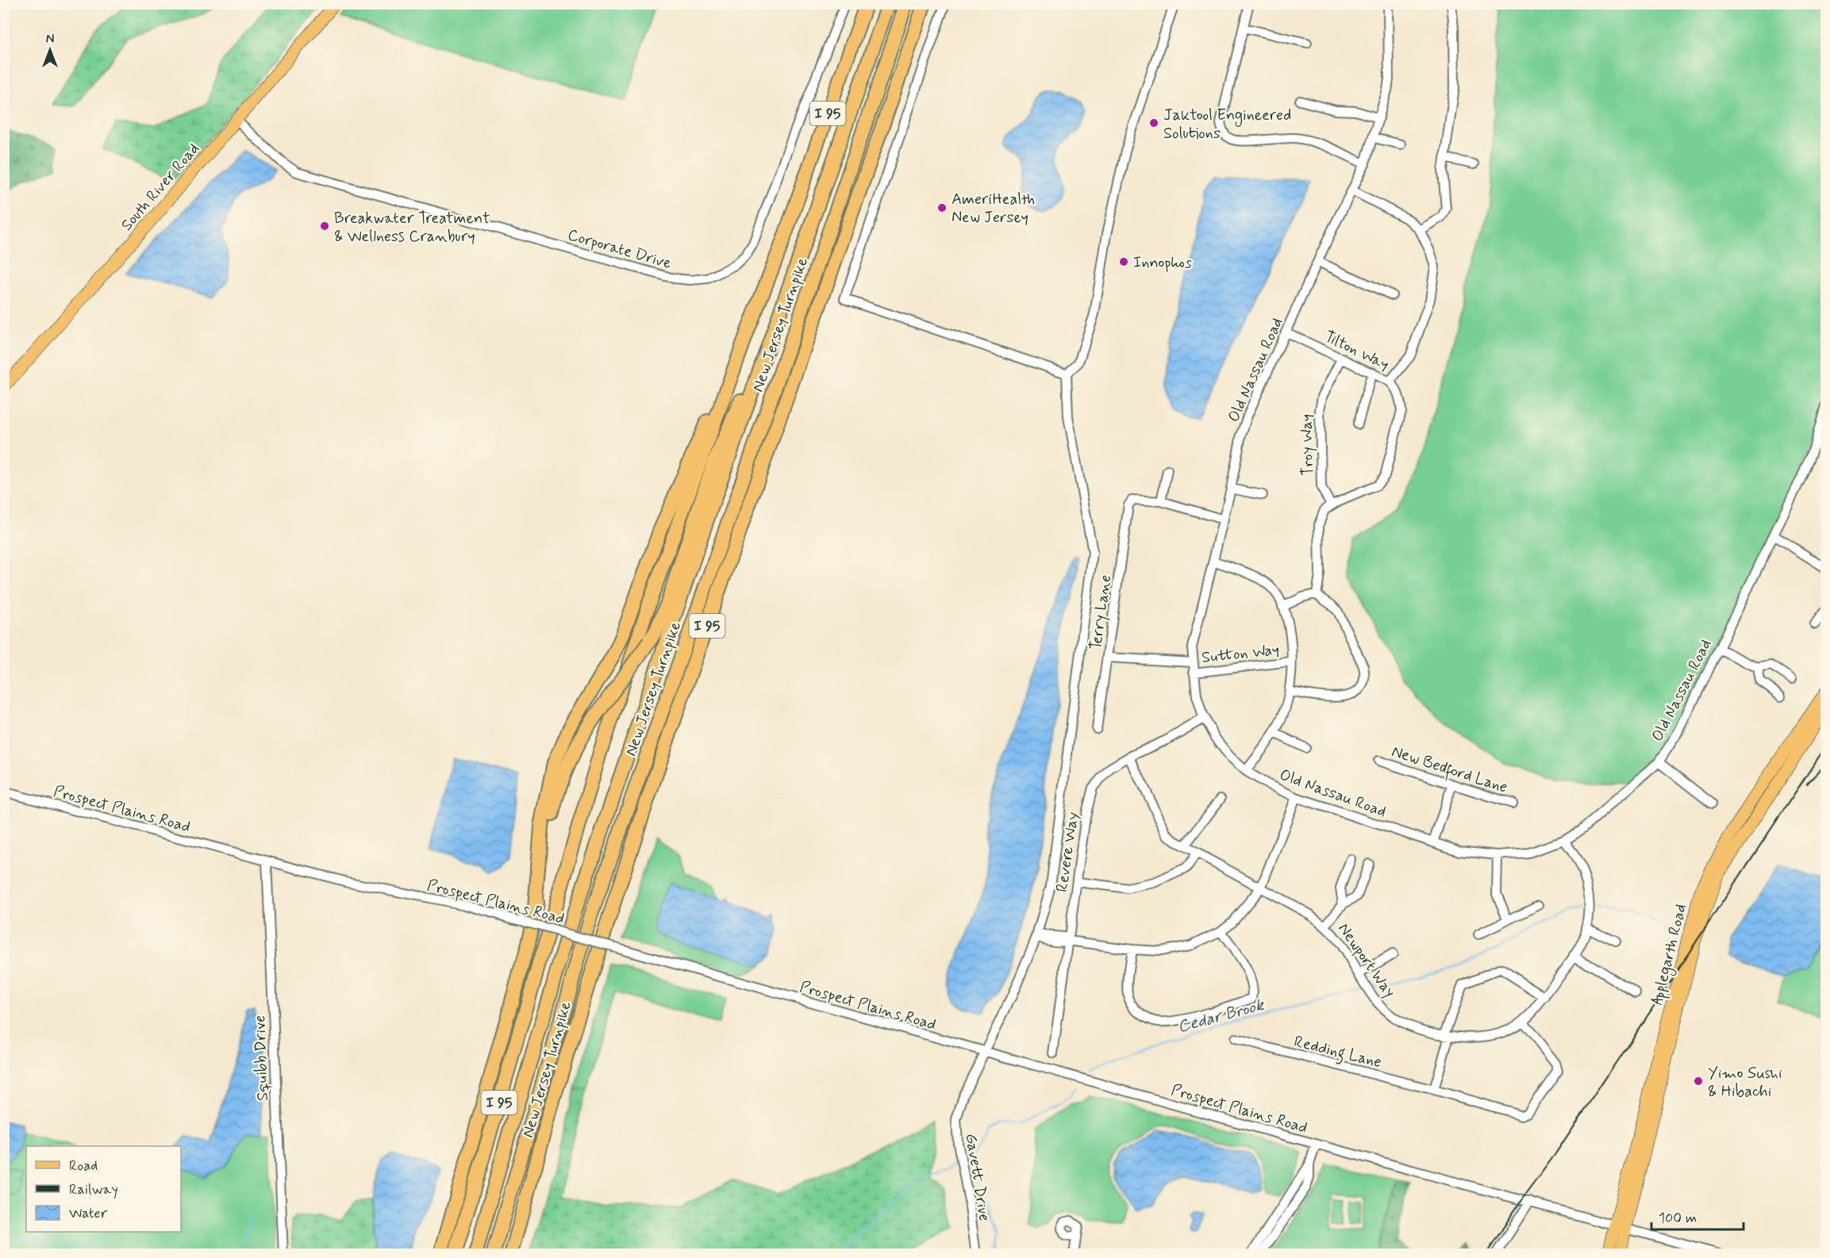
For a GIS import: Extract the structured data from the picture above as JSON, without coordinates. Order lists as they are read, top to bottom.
{
  "streets": {
    "highway": ["I 95", "New Jersey Turnpike"],
    "main road": ["South River Road", "Applegarth Road"],
    "street": [
      "Corporate Drive",
      "Tilton Way",
      "Old Nassau Road",
      "Troy Way",
      "Terry Lane",
      "Sutton Way",
      "New Bedford Lane",
      "Prospect Plains Road",
      "Revere Way",
      "Newport Way",
      "Redding Lane",
      "Squibb Drive",
      "Gavett Drive"
    ]
  },
  "crossings": [
    ["South River Road", "Corporate Drive"],
    ["Tilton Way", "Old Nassau Road"],
    ["Tilton Way", "Troy Way"],
    ["Old Nassau Road", "Sutton Way"],
    ["Old Nassau Road", "Revere Way"],
    ["Old Nassau Road", "Newport Way"],
    ["Prospect Plains Road", "Applegarth Road"],
    ["Prospect Plains Road", "Squibb Drive"],
    ["Prospect Plains Road", "Gavett Drive"],
    ["Revere Way", "Newport Way"],
    ["Newport Way", "Redding Lane"]
  ],
  "water": ["Cedar Brook"],
  "places": [
    "Jaktool Engineered Solutions",
    "AmeriHealth New Jersey",
    "Breakwater Treatment & Wellness Cranbury",
    "Innophos",
    "Yimo Sushi & Hibachi"
  ],
  "legend": ["Road", "Railway", "Water"],
  "scale_bar": "100 m",
  "north": "top"
}
